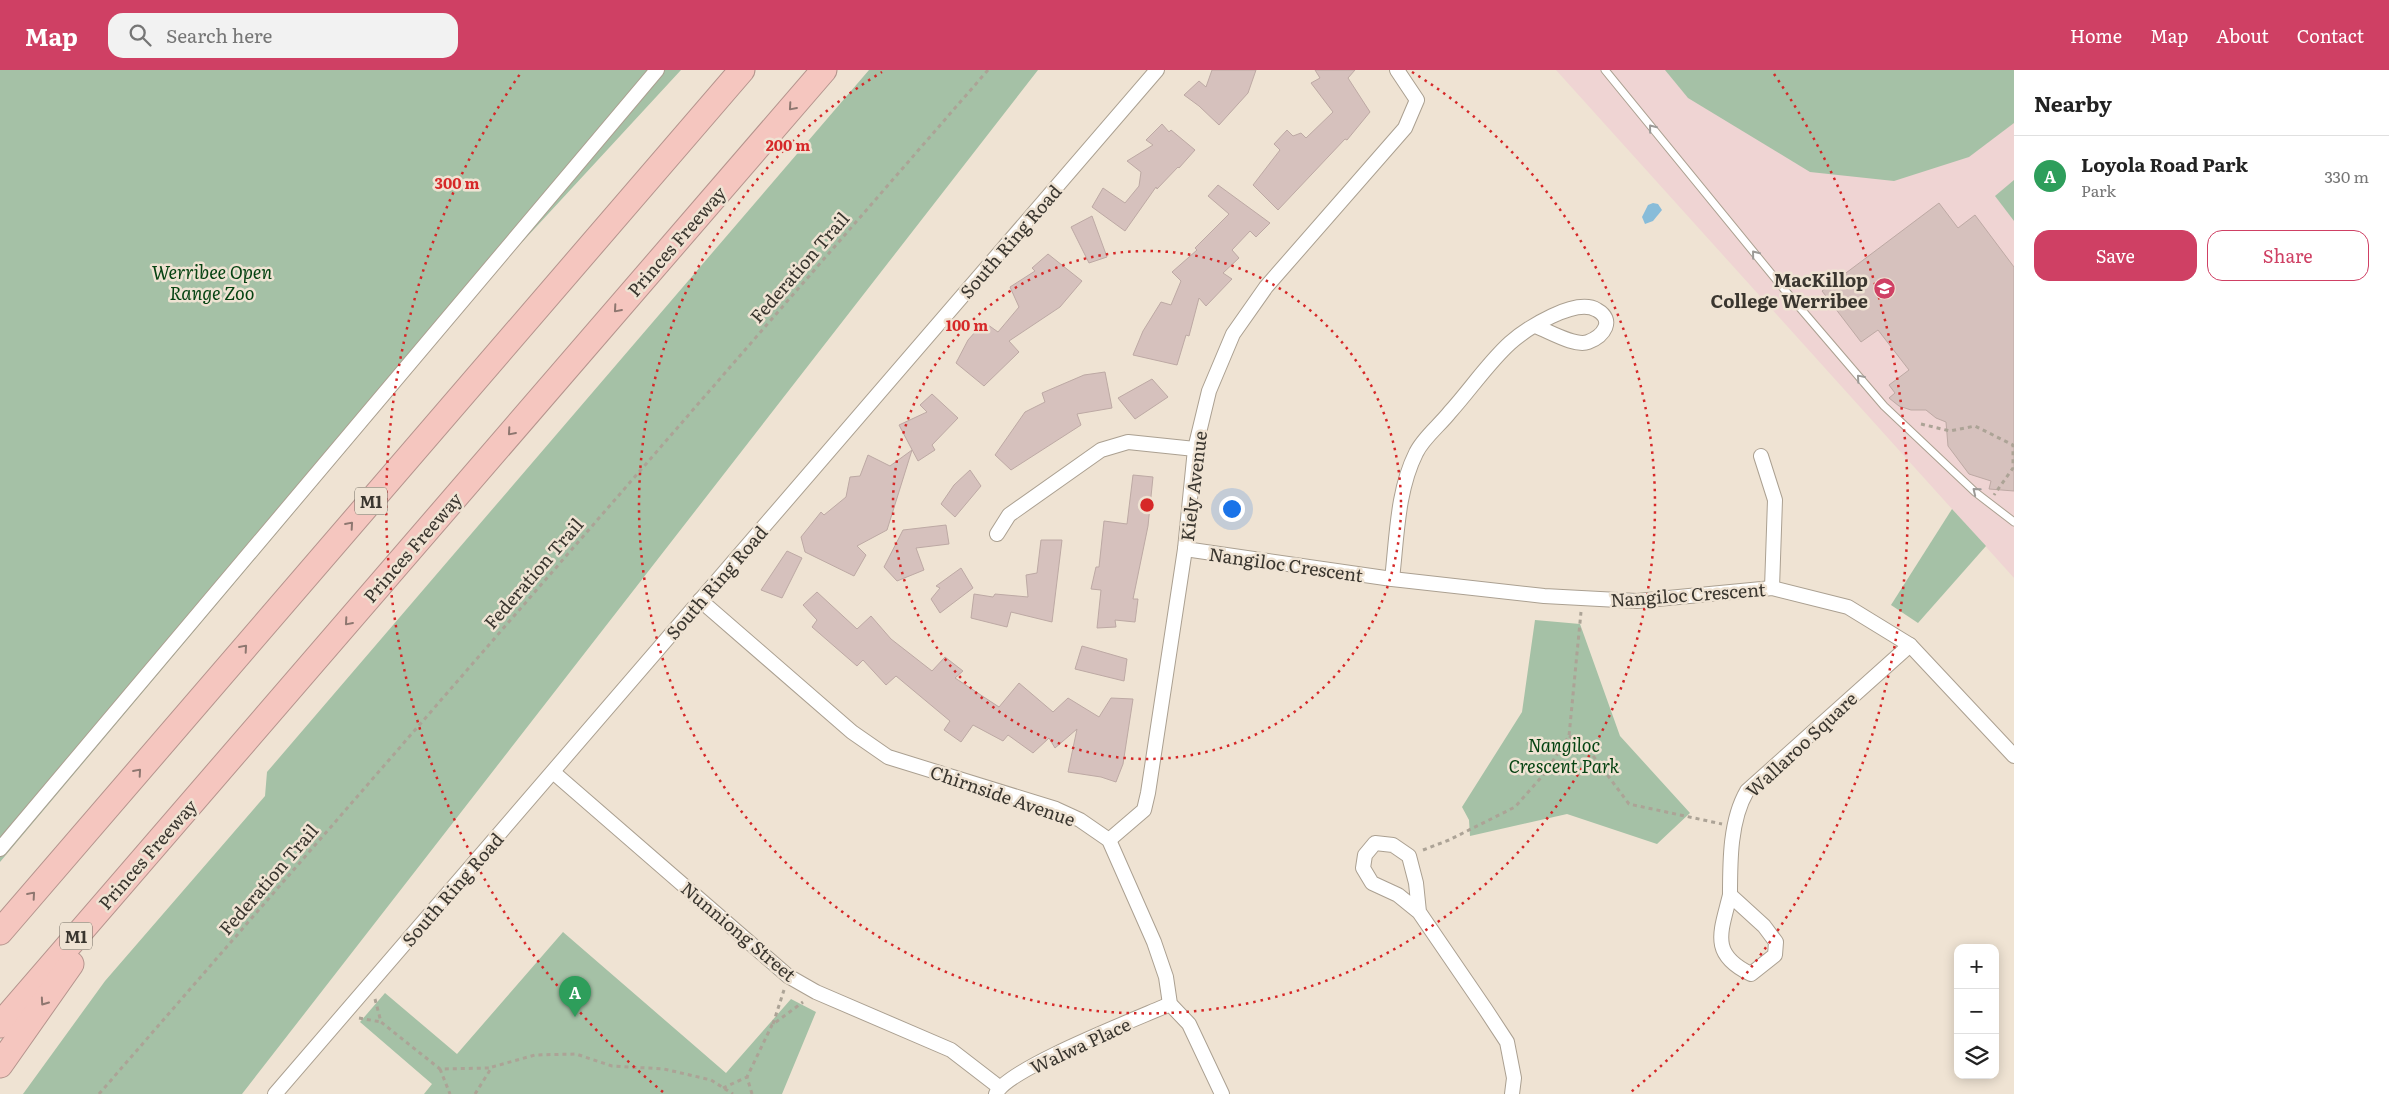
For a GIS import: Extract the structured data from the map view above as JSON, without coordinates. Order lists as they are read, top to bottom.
{
  "streets": {
    "highway": ["Princes Freeway", "M1"],
    "street": [
      "South Ring Road",
      "Kiely Avenue",
      "Nangiloc Crescent",
      "Wallaroo Square",
      "Chirnside Avenue",
      "Nunniong Street",
      "Walwa Place"
    ],
    "path": ["Federation Trail"]
  },
  "crossings": [
    ["South Ring Road", "Chirnside Avenue"],
    ["South Ring Road", "Nunniong Street"],
    ["Kiely Avenue", "Nangiloc Crescent"],
    ["Kiely Avenue", "Chirnside Avenue"],
    ["Nangiloc Crescent", "Wallaroo Square"],
    ["Nunniong Street", "Walwa Place"]
  ],
  "parks": ["Werribee Open Range Zoo", "Nangiloc Crescent Park"],
  "places": {
    "school or university": ["MacKillop College Werribee"]
  },
  "page": {
    "header": "Map",
    "search": "Search here",
    "nav": [
      "Home",
      "Map",
      "About",
      "Contact"
    ],
    "heading": "Nearby",
    "list": [
      {
        "mark": "A",
        "name": "Loyola Road Park",
        "note": "Park",
        "value": "330 m"
      }
    ],
    "buttons": ["Save", "Share"],
    "map_buttons": ["+", "−"],
    "pins": "A"
  },
  "rings": ["200 m", "300 m", "100 m"]
}
